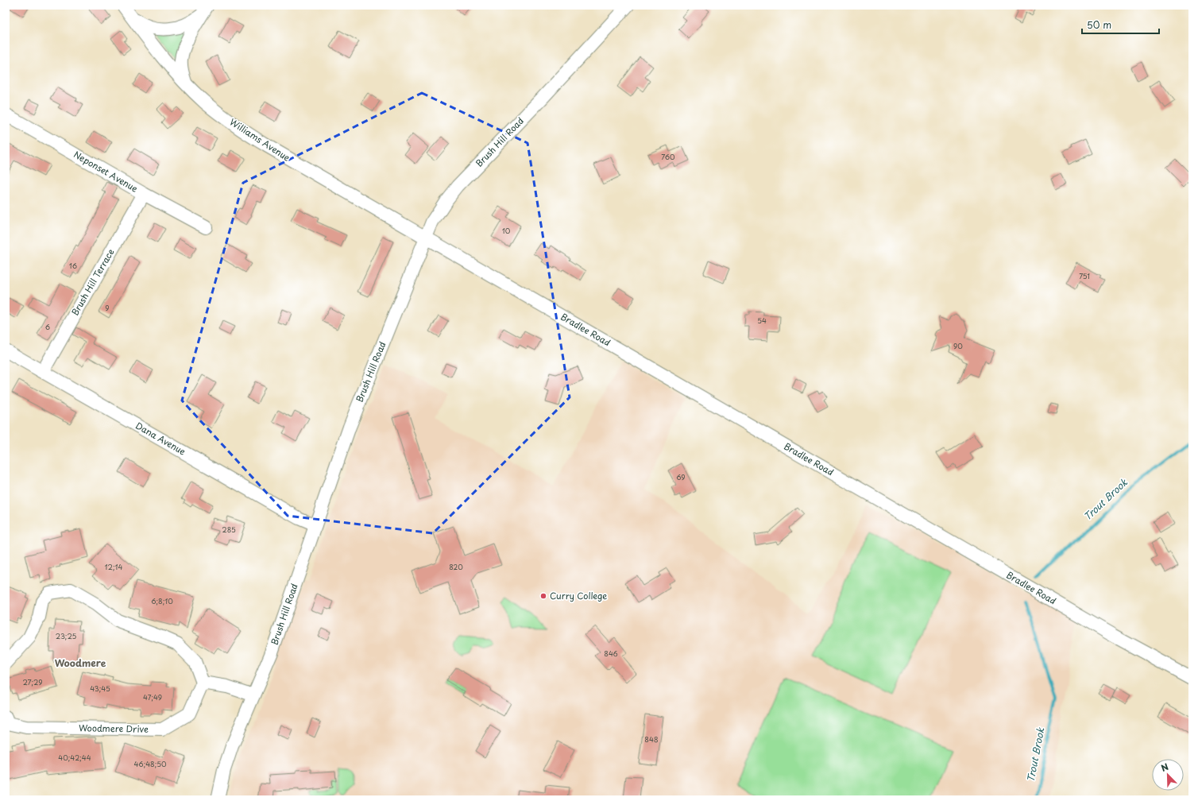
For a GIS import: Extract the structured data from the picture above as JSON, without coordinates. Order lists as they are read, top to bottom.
{
  "streets": {
    "street": [
      "Williams Avenue",
      "Brush Hill Road",
      "Neponset Avenue",
      "Brush Hill Terrace",
      "Bradlee Road",
      "Dana Avenue",
      "Woodmere Drive"
    ]
  },
  "crossings": [
    ["Williams Avenue", "Brush Hill Road"],
    ["Williams Avenue", "Bradlee Road"],
    ["Brush Hill Road", "Bradlee Road"],
    ["Brush Hill Road", "Dana Avenue"],
    ["Neponset Avenue", "Brush Hill Terrace"],
    ["Brush Hill Terrace", "Dana Avenue"]
  ],
  "districts": ["Woodmere"],
  "water": ["Trout Brook"],
  "places": ["Curry College"],
  "house_numbers": [
    "760",
    "10",
    "16",
    "751",
    "9",
    "54",
    "6",
    "90",
    "69",
    "285",
    "12;14",
    "820",
    "6;8;10",
    "23;25",
    "846",
    "27;29",
    "43;45",
    "47;49",
    "848",
    "40;42;44",
    "46;48;50"
  ],
  "scale_bar": "50 m",
  "north": "top left"
}
